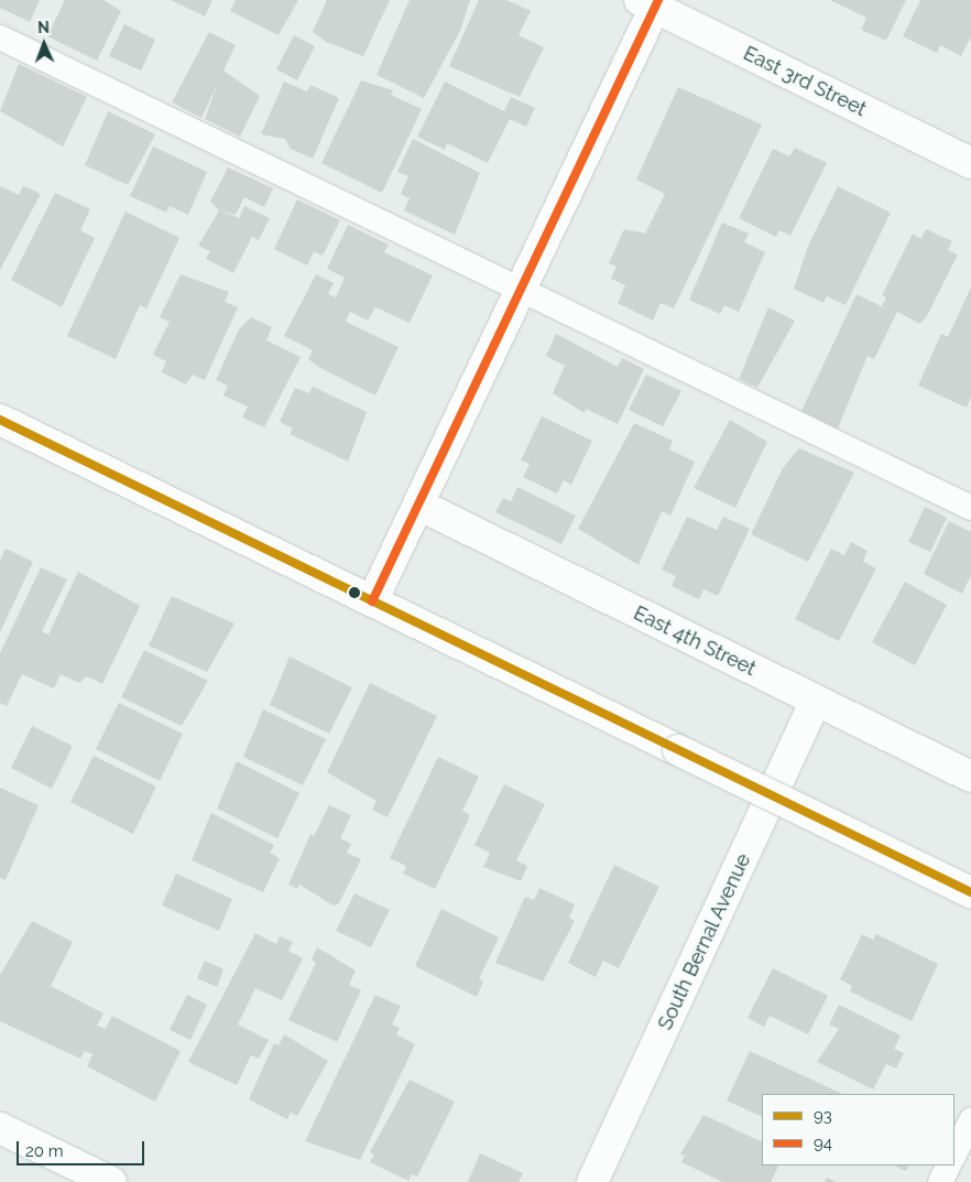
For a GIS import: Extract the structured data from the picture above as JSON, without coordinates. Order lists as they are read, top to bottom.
{
  "streets": {
    "street": ["East 3rd Street", "East 4th Street", "South Bernal Avenue"]
  },
  "crossings": [
    ["East 4th Street", "South Bernal Avenue"]
  ],
  "lines": ["transit line 94", "transit line 93"],
  "legend": ["93", "94"],
  "scale_bar": "20 m",
  "north": "top"
}
